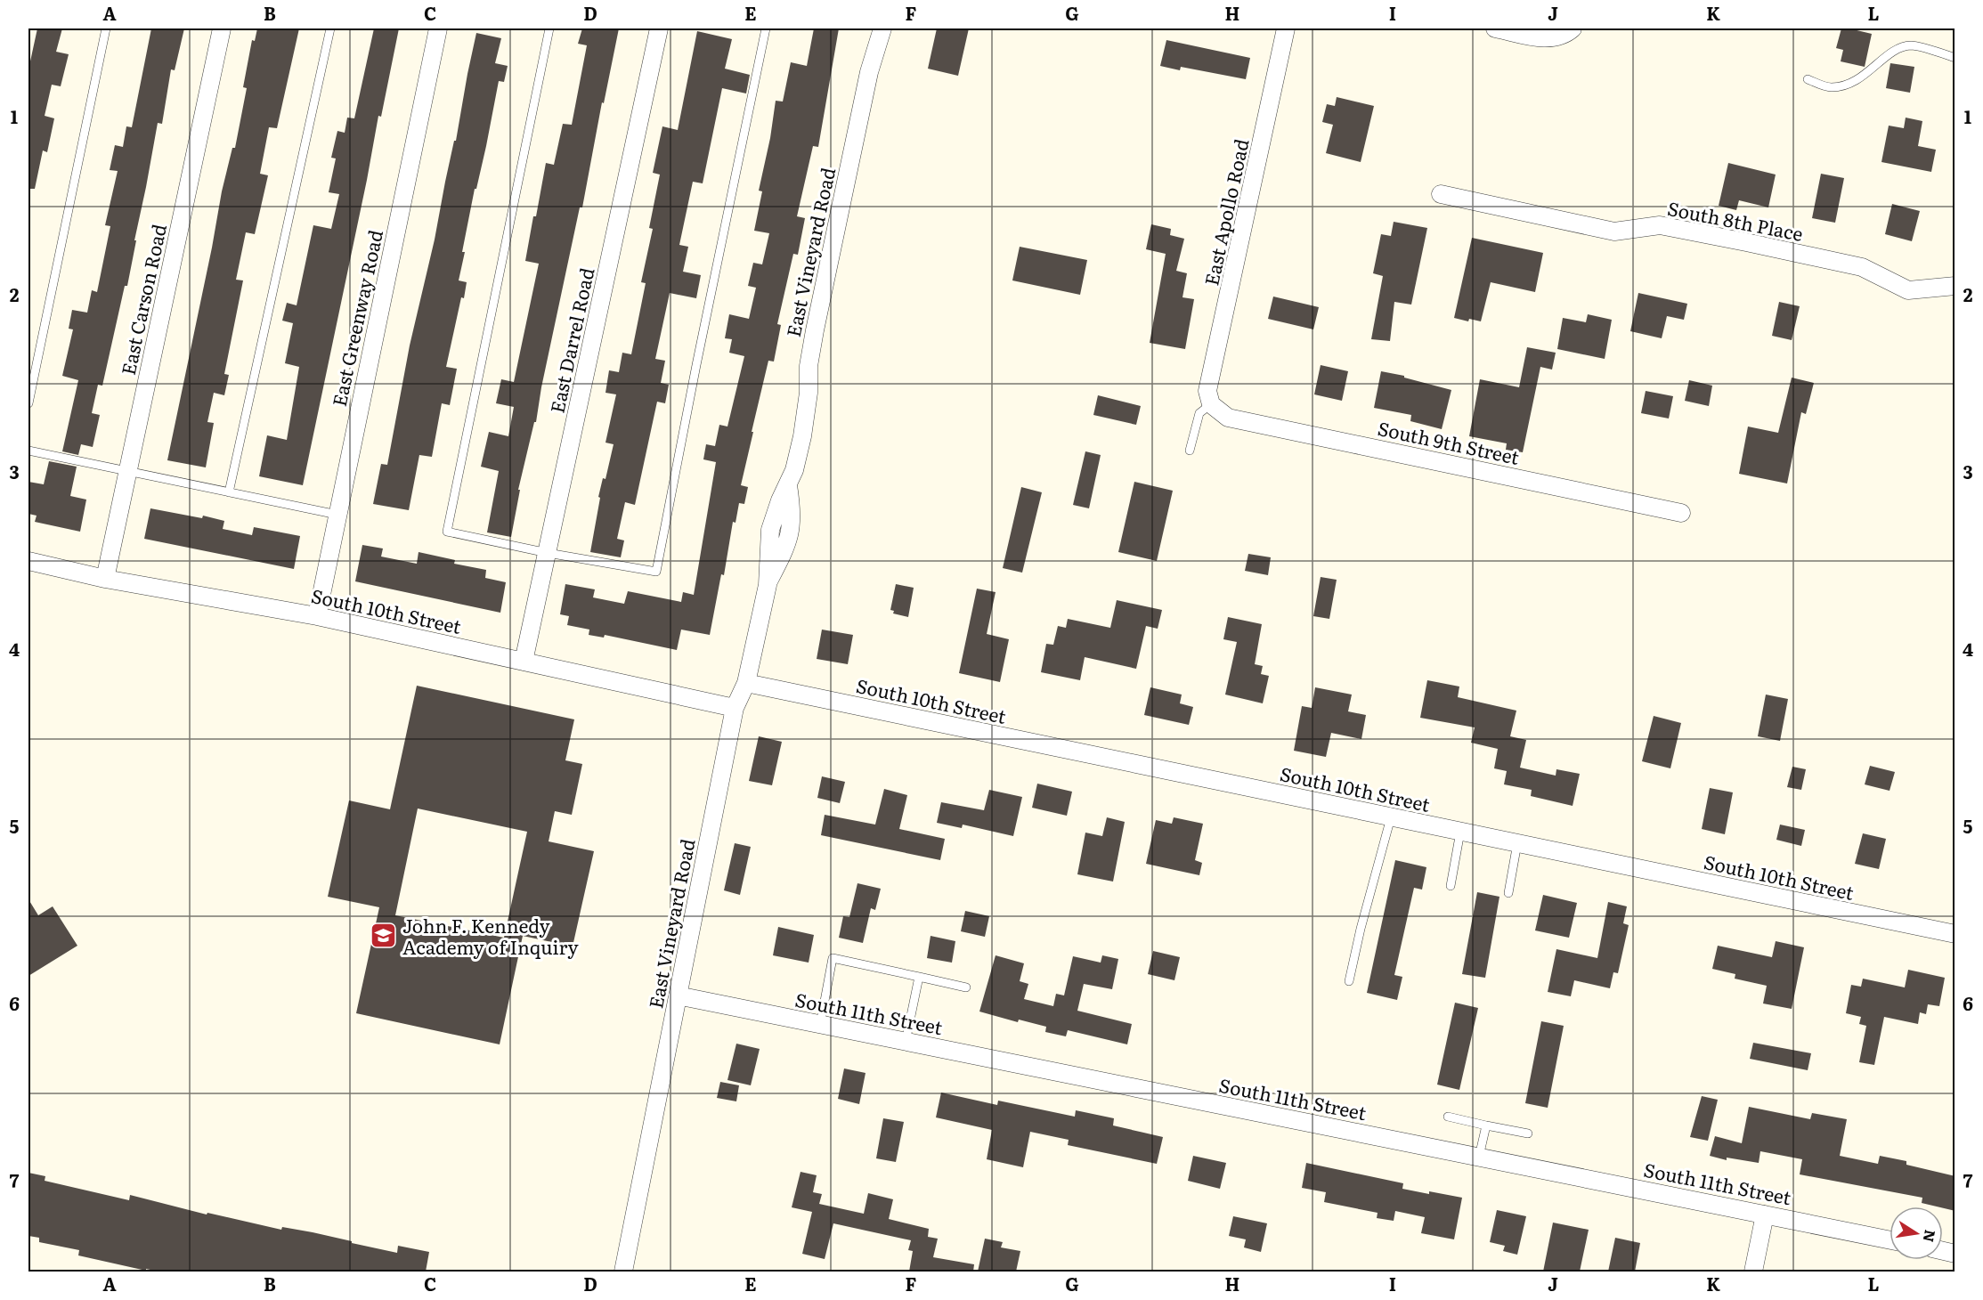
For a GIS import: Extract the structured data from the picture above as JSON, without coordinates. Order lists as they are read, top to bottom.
{
  "streets": {
    "street": [
      "East Apollo Road",
      "South 8th Place",
      "East Vineyard Road",
      "East Carson Road",
      "East Greenway Road",
      "East Darrel Road",
      "South 9th Street",
      "South 10th Street",
      "South 11th Street"
    ]
  },
  "crossings": [
    ["East Apollo Road", "South 9th Street"],
    ["East Vineyard Road", "South 10th Street"],
    ["East Vineyard Road", "South 11th Street"],
    ["East Carson Road", "South 10th Street"],
    ["East Greenway Road", "South 10th Street"],
    ["East Darrel Road", "South 10th Street"]
  ],
  "places": {
    "school or university": ["John F. Kennedy Academy of Inquiry"]
  },
  "north": "right",
  "grid": {
    "columns": [
      "A",
      "B",
      "C",
      "D",
      "E",
      "F",
      "G",
      "H",
      "I",
      "J",
      "K",
      "L"
    ],
    "rows": [
      "1",
      "2",
      "3",
      "4",
      "5",
      "6",
      "7"
    ]
  }
}
